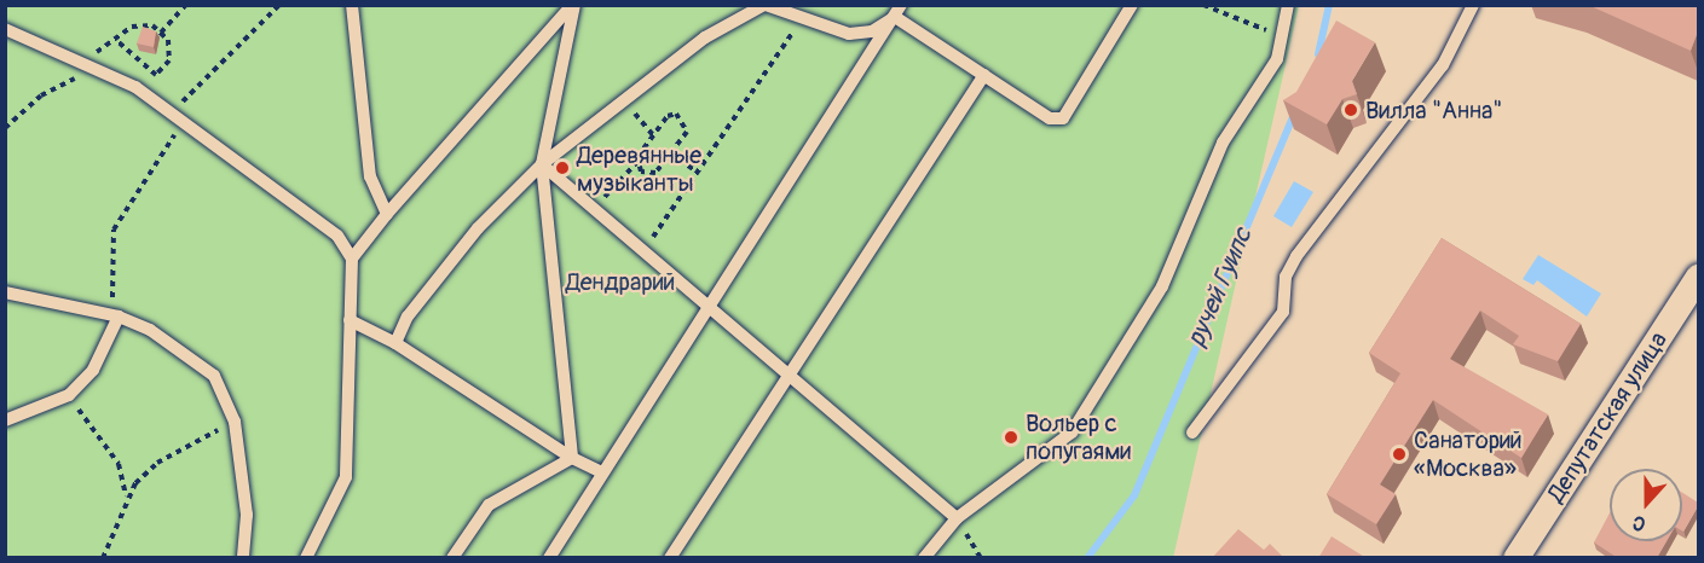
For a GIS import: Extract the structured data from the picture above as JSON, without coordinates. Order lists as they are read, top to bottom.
{
  "streets": {
    "street": ["Депутатская улица"]
  },
  "water": ["ручей Гуипс"],
  "parks": ["Дендрарий"],
  "places": [
    "Вилла \"Анна\"",
    "Деревянные музыканты",
    "Вольер с попугаями",
    "Санаторий «Москва»"
  ],
  "north": "bottom"
}
